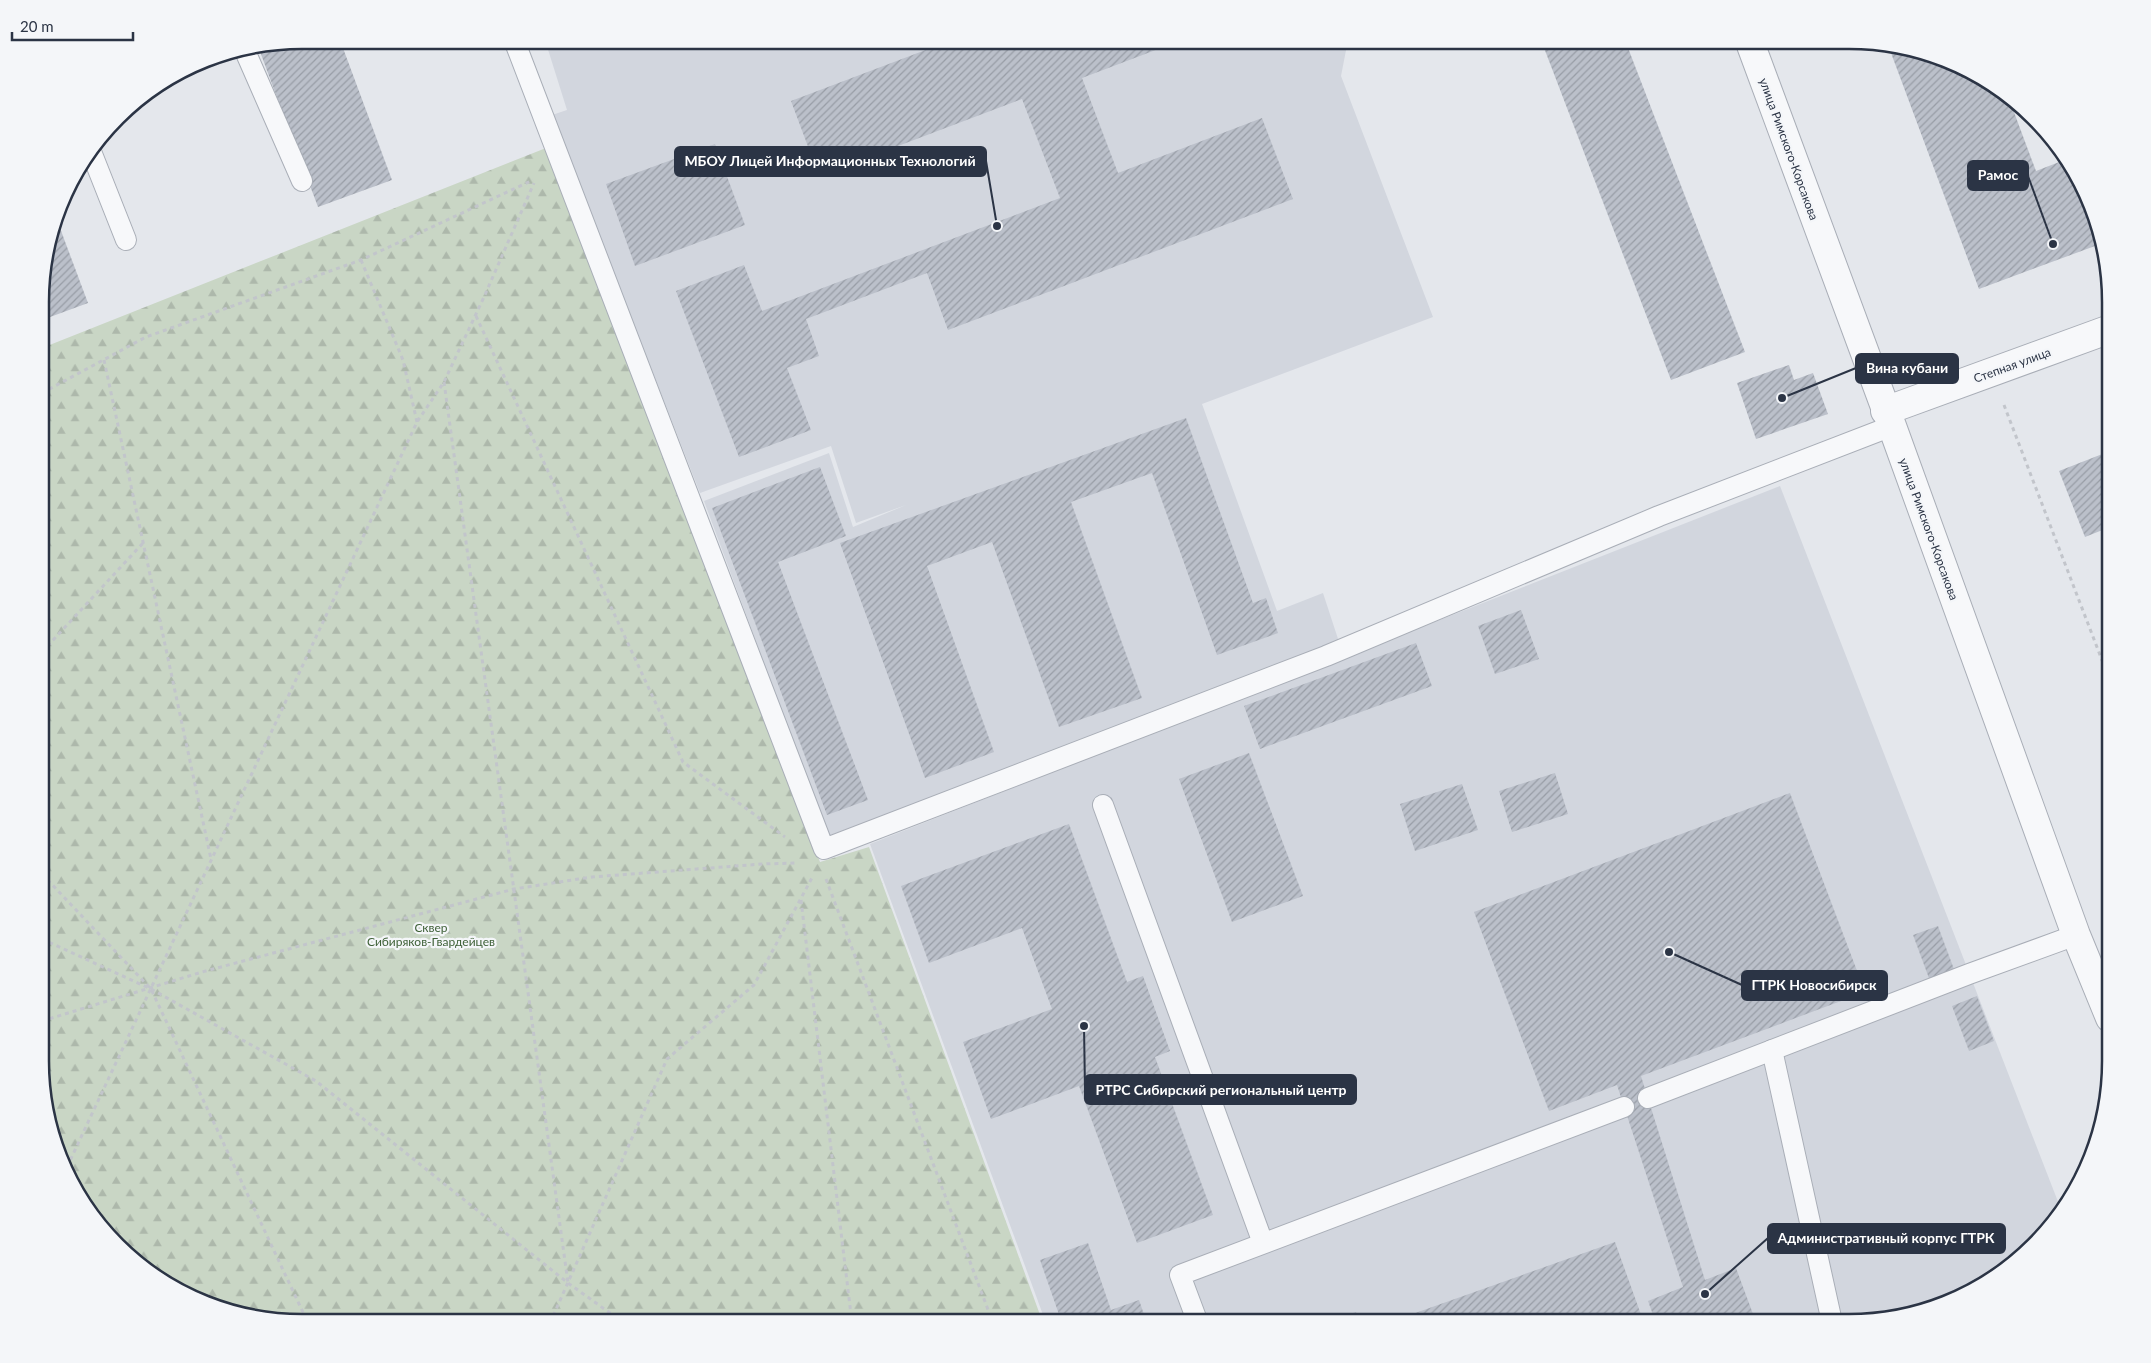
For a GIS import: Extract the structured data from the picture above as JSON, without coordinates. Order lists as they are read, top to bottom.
{
  "streets": {
    "street": ["улица Римского-Корсакова", "Степная улица"]
  },
  "crossings": [
    ["улица Римского-Корсакова", "Степная улица"]
  ],
  "parks": ["Сквер Сибиряков-Гвардейцев"],
  "places": [
    "МБОУ Лицей Информационных Технологий",
    "Рамос",
    "Вина кубани",
    "ГТРК Новосибирск",
    "РТРС Сибирский региональный центр",
    "Административный корпус ГТРК"
  ],
  "scale_bar": "20 m"
}
